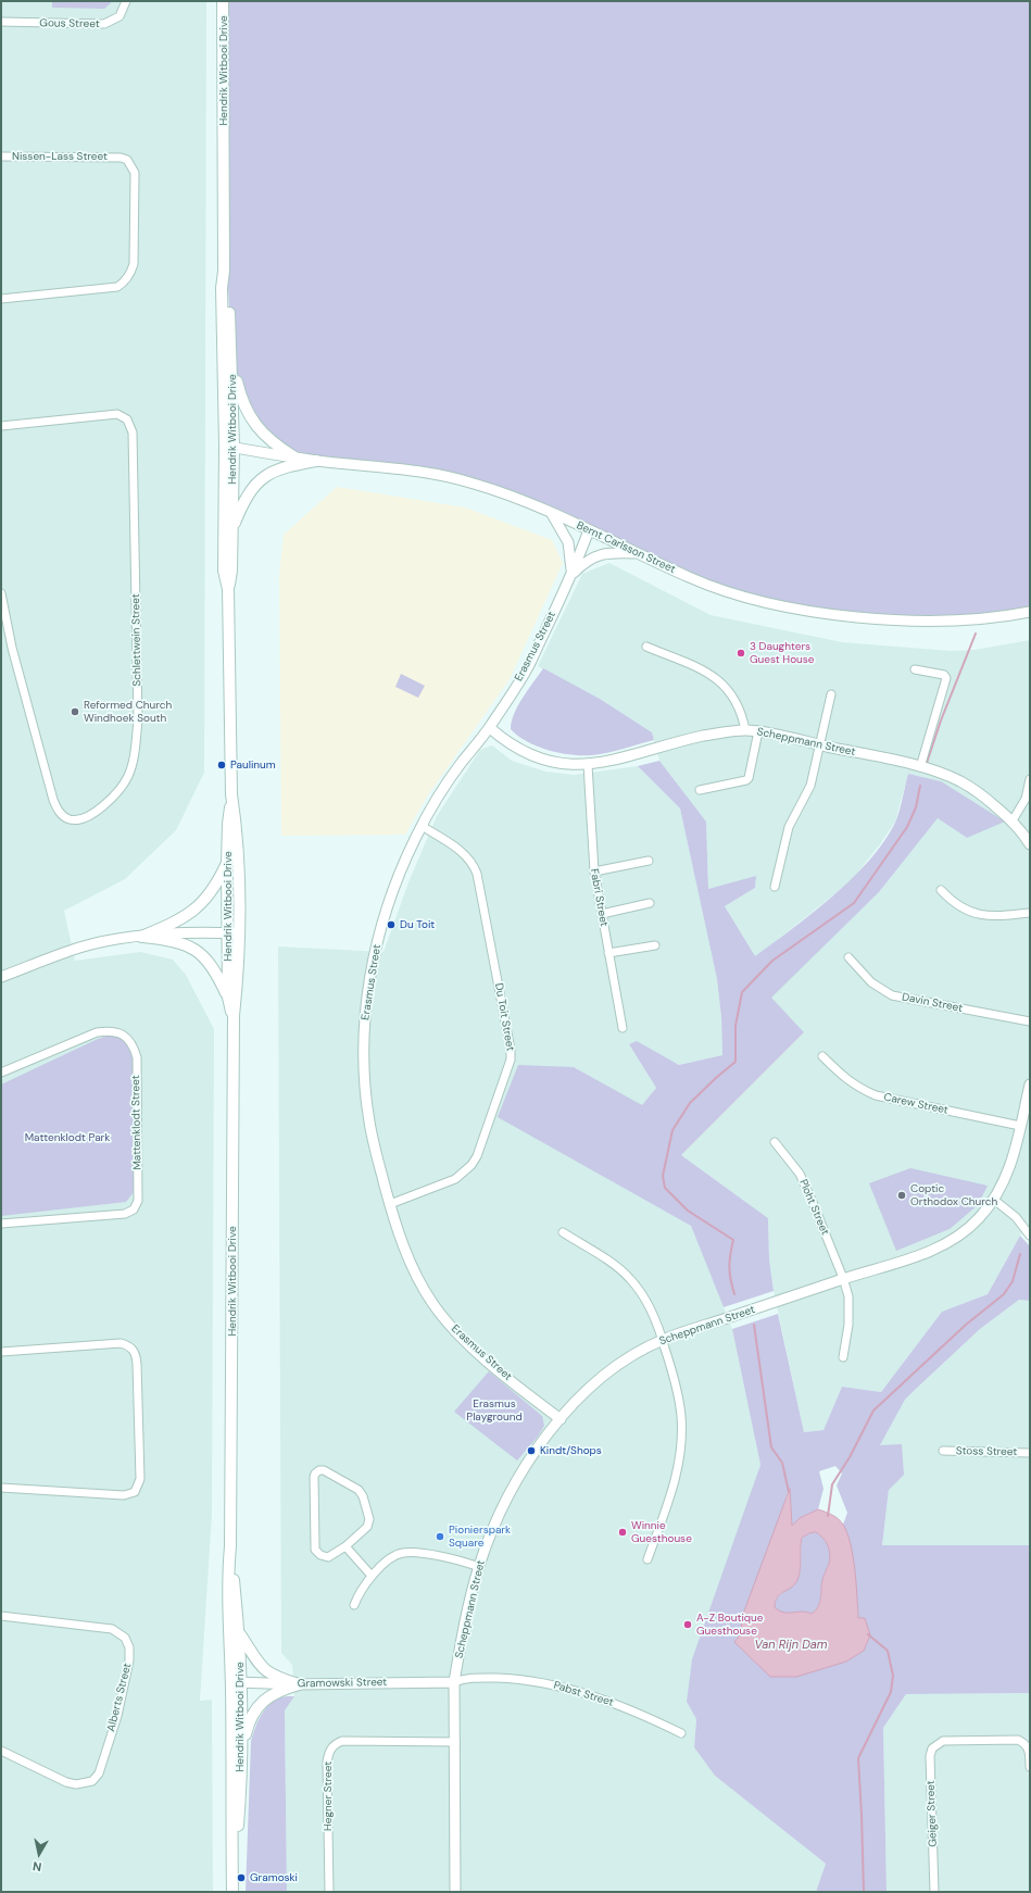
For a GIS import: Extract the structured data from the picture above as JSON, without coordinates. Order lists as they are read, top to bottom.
{
  "streets": {
    "main road": ["Hendrik Witbooi Drive"],
    "street": [
      "Gous Street",
      "Nissen-Lass Street",
      "Bernt Carlsson Street",
      "Schlettwein Street",
      "Erasmus Street",
      "Scheppmann Street",
      "Fabri Street",
      "Davin Street",
      "Du Toit Street",
      "Carew Street",
      "Mattenklodt Street",
      "Ploht Street",
      "Stoss Street",
      "Gramowski Street",
      "Pabst Street",
      "Alberts Street",
      "Hegner Street",
      "Geiger Street"
    ]
  },
  "crossings": [
    ["Hendrik Witbooi Drive", "Bernt Carlsson Street"],
    ["Hendrik Witbooi Drive", "Gramowski Street"],
    ["Bernt Carlsson Street", "Erasmus Street"],
    ["Erasmus Street", "Scheppmann Street"],
    ["Erasmus Street", "Du Toit Street"],
    ["Scheppmann Street", "Fabri Street"],
    ["Scheppmann Street", "Carew Street"],
    ["Scheppmann Street", "Ploht Street"],
    ["Scheppmann Street", "Gramowski Street"],
    ["Scheppmann Street", "Pabst Street"],
    ["Scheppmann Street", "Hegner Street"],
    ["Gramowski Street", "Pabst Street"]
  ],
  "water": ["Van Rijn Dam"],
  "parks": ["Mattenklodt Park", "Erasmus Playground"],
  "places": [
    "3 Daughters Guest House",
    "Reformed Church Windhoek South",
    "Paulinum",
    "Du Toit",
    "Coptic Orthodox Church",
    "Kindt/Shops",
    "Winnie Guesthouse",
    "Pionierspark Square",
    "A-Z Boutique Guesthouse",
    "Gramoski"
  ],
  "north": "bottom"
}
